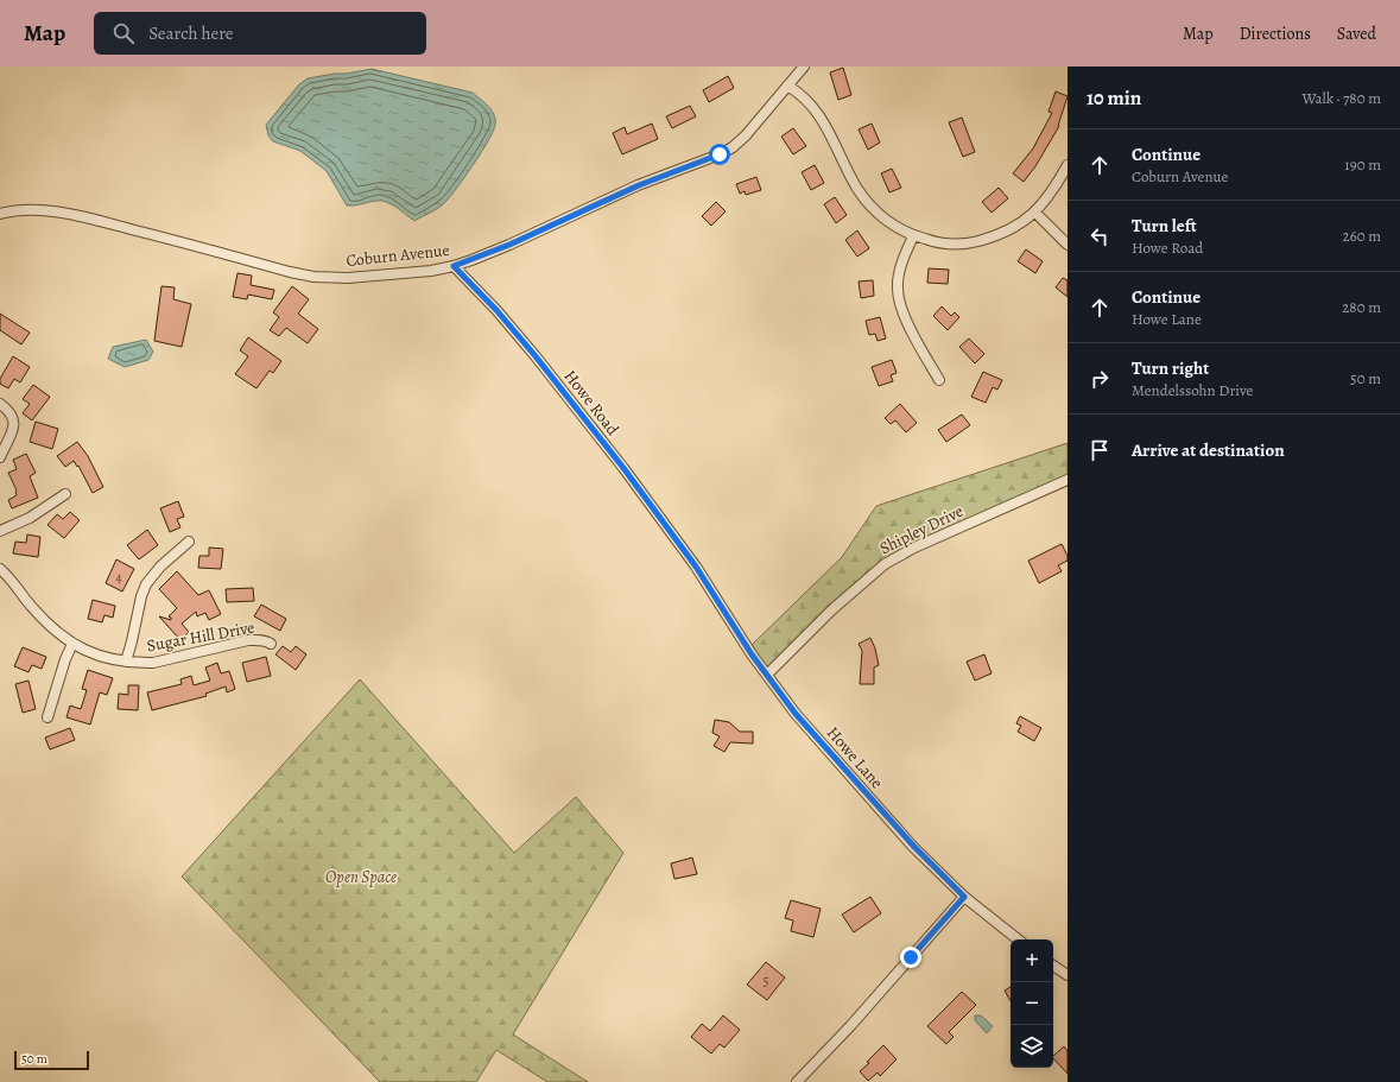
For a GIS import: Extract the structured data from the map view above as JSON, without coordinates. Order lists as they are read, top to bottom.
{
  "streets": {
    "street": [
      "Coburn Avenue",
      "Howe Road",
      "Shipley Drive",
      "Sugar Hill Drive",
      "Howe Lane"
    ]
  },
  "crossings": [
    ["Coburn Avenue", "Howe Road"],
    ["Howe Road", "Howe Lane"],
    ["Shipley Drive", "Howe Lane"]
  ],
  "parks": ["Open Space"],
  "house_numbers": ["4", "5"],
  "scale_bar": "50 m",
  "page": {
    "header": "Map",
    "search": "Search here",
    "nav": ["Map", "Directions", "Saved"],
    "heading": ["10 min", "Walk · 780 m"],
    "list": [
      ["Continue", "Coburn Avenue", "190 m"],
      ["Turn left", "Howe Road", "260 m"],
      ["Continue", "Howe Lane", "280 m"],
      ["Turn right", "Mendelssohn Drive", "50 m"],
      "Arrive at destination"
    ],
    "map_buttons": ["+", "−"],
    "scale": "50 m"
  }
}
